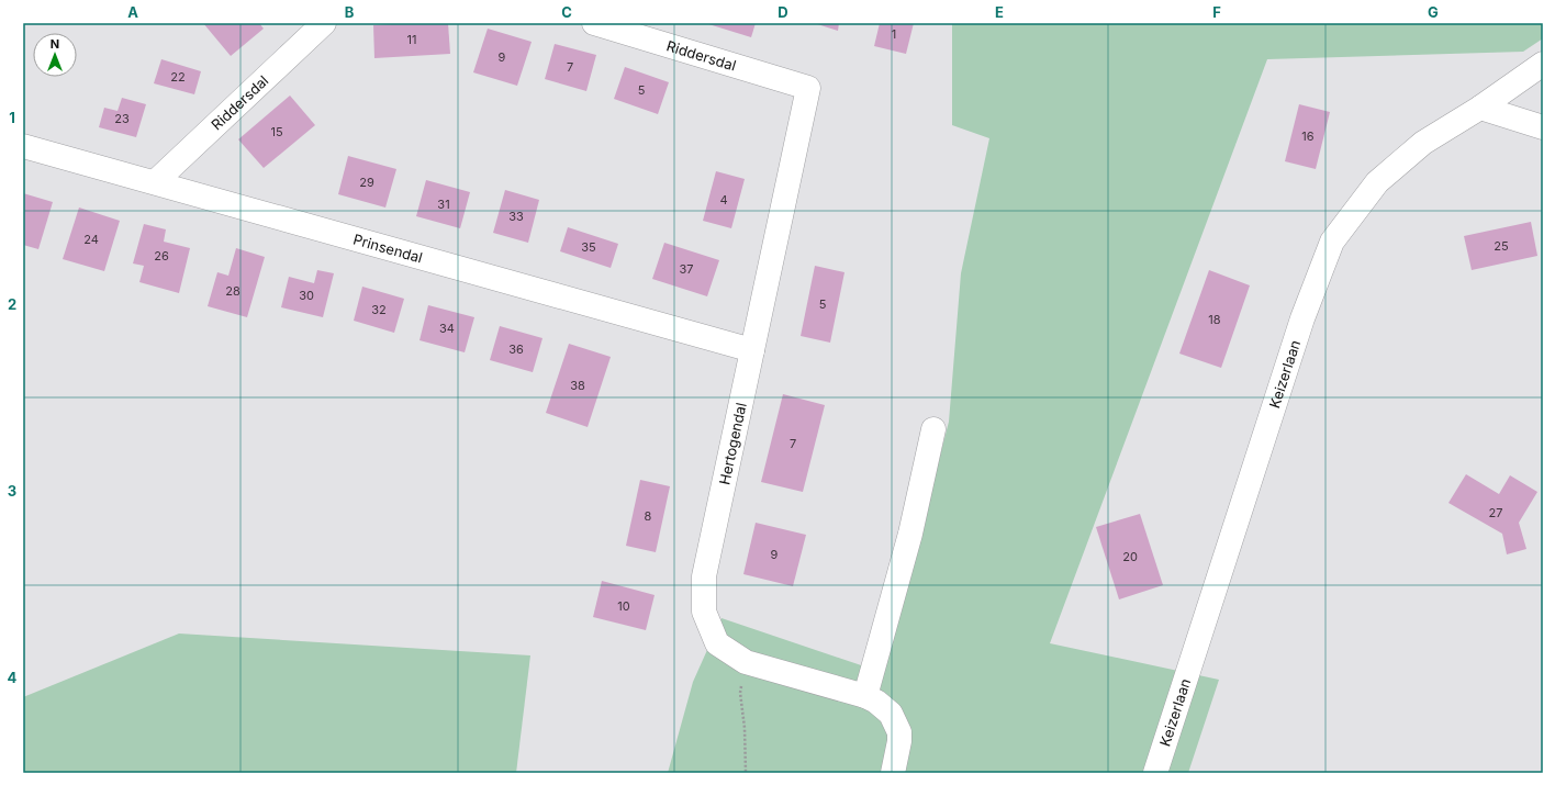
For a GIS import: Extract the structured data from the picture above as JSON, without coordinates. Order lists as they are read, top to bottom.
{
  "streets": {
    "street": [
      "Riddersdal",
      "Prinsendal",
      "Keizerlaan",
      "Hertogendal"
    ]
  },
  "crossings": [
    ["Riddersdal", "Prinsendal"],
    ["Riddersdal", "Hertogendal"],
    ["Prinsendal", "Hertogendal"]
  ],
  "house_numbers": [
    "1",
    "11",
    "9",
    "7",
    "22",
    "5",
    "23",
    "15",
    "16",
    "29",
    "4",
    "31",
    "33",
    "24",
    "25",
    "35",
    "26",
    "37",
    "28",
    "30",
    "5",
    "32",
    "18",
    "34",
    "36",
    "38",
    "7",
    "27",
    "8",
    "9",
    "20",
    "10"
  ],
  "north": "top",
  "grid": {
    "columns": [
      "A",
      "B",
      "C",
      "D",
      "E",
      "F",
      "G"
    ],
    "rows": [
      "1",
      "2",
      "3",
      "4"
    ]
  }
}
